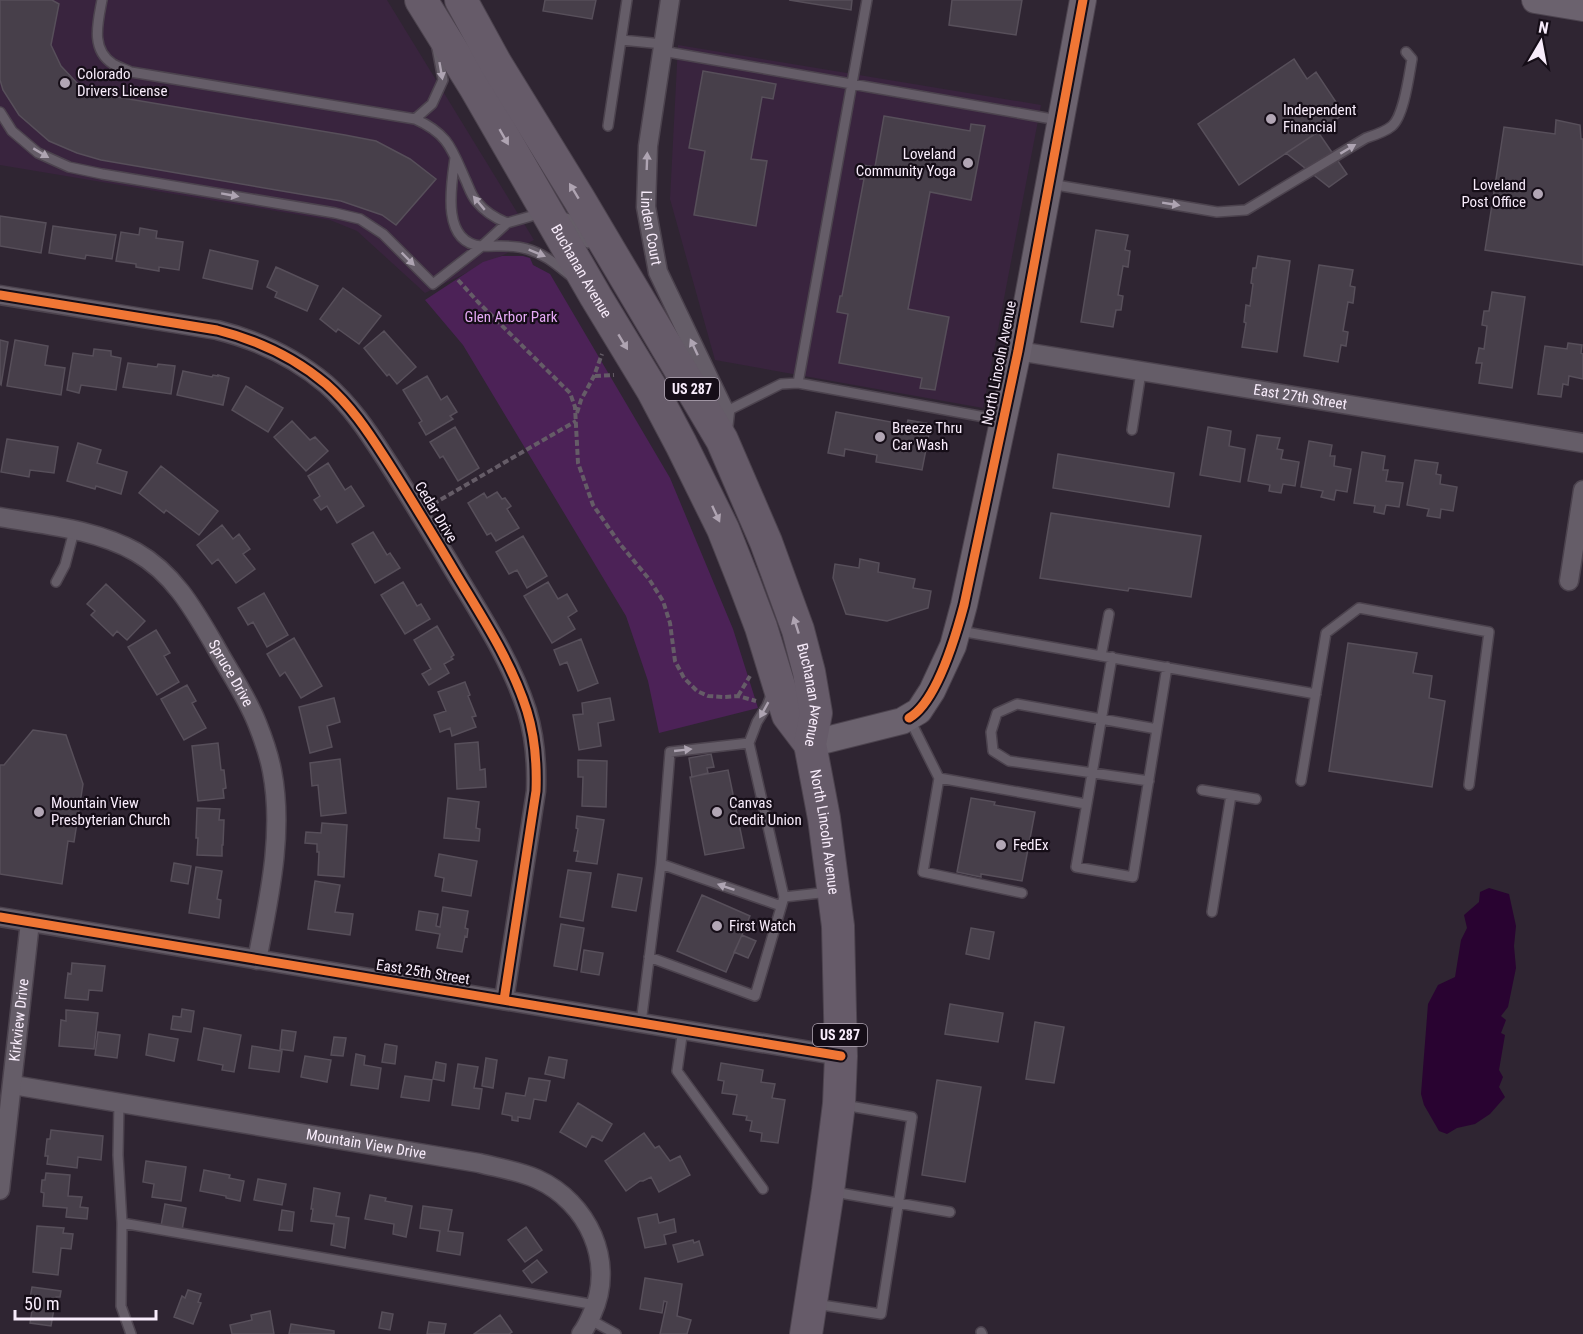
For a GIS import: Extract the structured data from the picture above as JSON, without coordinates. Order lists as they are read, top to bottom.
{
  "streets": {
    "highway": ["Buchanan Avenue", "North Lincoln Avenue", "US 287"],
    "street": [
      "Linden Court",
      "East 27th Street",
      "Cedar Drive",
      "Spruce Drive",
      "East 25th Street",
      "Kirkview Drive",
      "Mountain View Drive"
    ]
  },
  "crossings": [
    ["Linden Court", "Buchanan Avenue"],
    ["Buchanan Avenue", "North Lincoln Avenue"],
    ["North Lincoln Avenue", "East 27th Street"],
    ["North Lincoln Avenue", "East 25th Street"],
    ["Cedar Drive", "East 25th Street"],
    ["Spruce Drive", "East 25th Street"],
    ["East 25th Street", "Kirkview Drive"],
    ["Kirkview Drive", "Mountain View Drive"]
  ],
  "one_way": ["Linden Court"],
  "parks": ["Glen Arbor Park"],
  "places": [
    "Colorado Drivers License",
    "Independent Financial",
    "Loveland Community Yoga",
    "Loveland Post Office",
    "Breeze Thru Car Wash",
    "Mountain View Presbyterian Church",
    "Canvas Credit Union",
    "FedEx",
    "First Watch"
  ],
  "scale_bar": "50 m",
  "north": "top"
}
